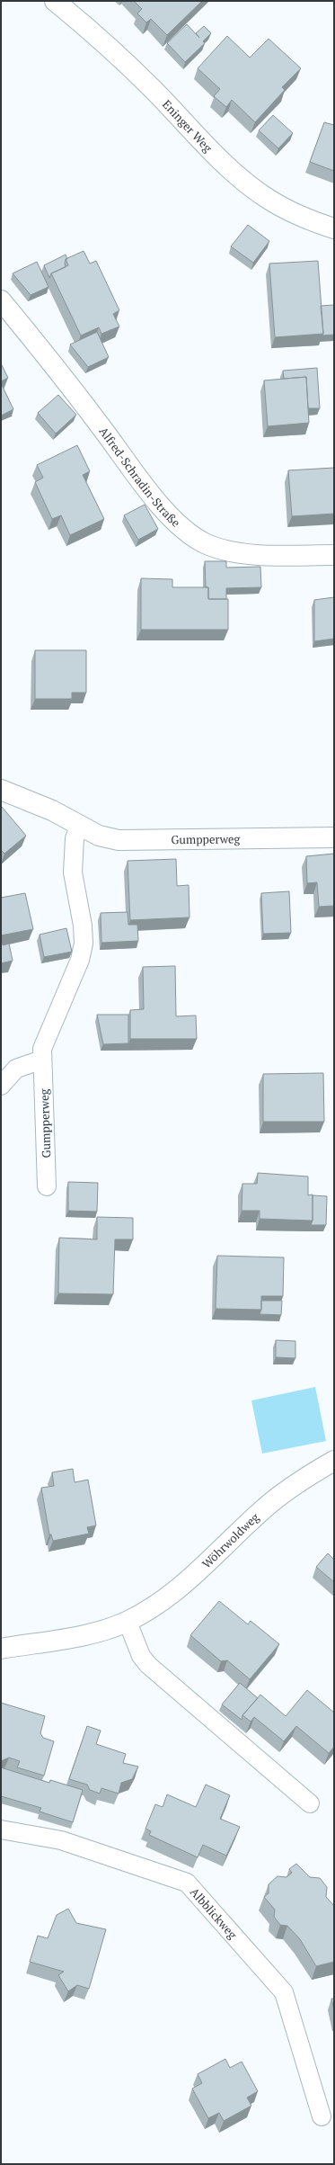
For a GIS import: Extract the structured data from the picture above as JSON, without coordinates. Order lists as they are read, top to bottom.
{
  "streets": {
    "street": [
      "Eninger Weg",
      "Alfred-Schradin-Straße",
      "Gumpperweg",
      "Wöhrwoldweg"
    ],
    "lane": ["Albblickweg"]
  }
}
